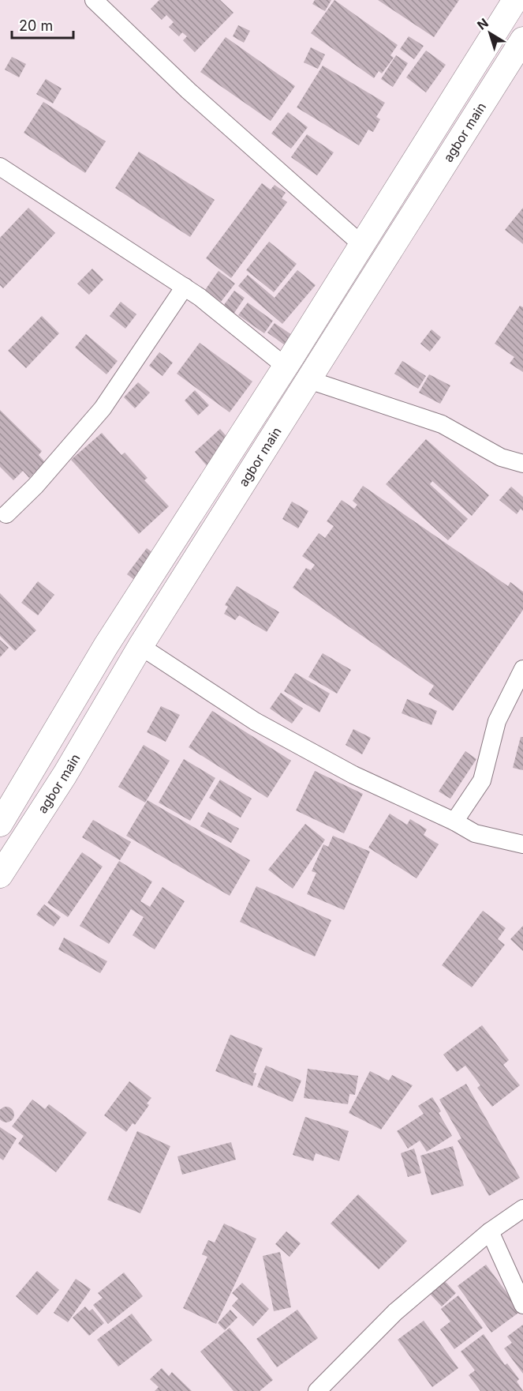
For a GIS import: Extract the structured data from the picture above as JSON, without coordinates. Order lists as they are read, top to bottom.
{
  "streets": {
    "main road": ["agbor main"]
  },
  "scale_bar": "20 m",
  "north": "top left"
}
